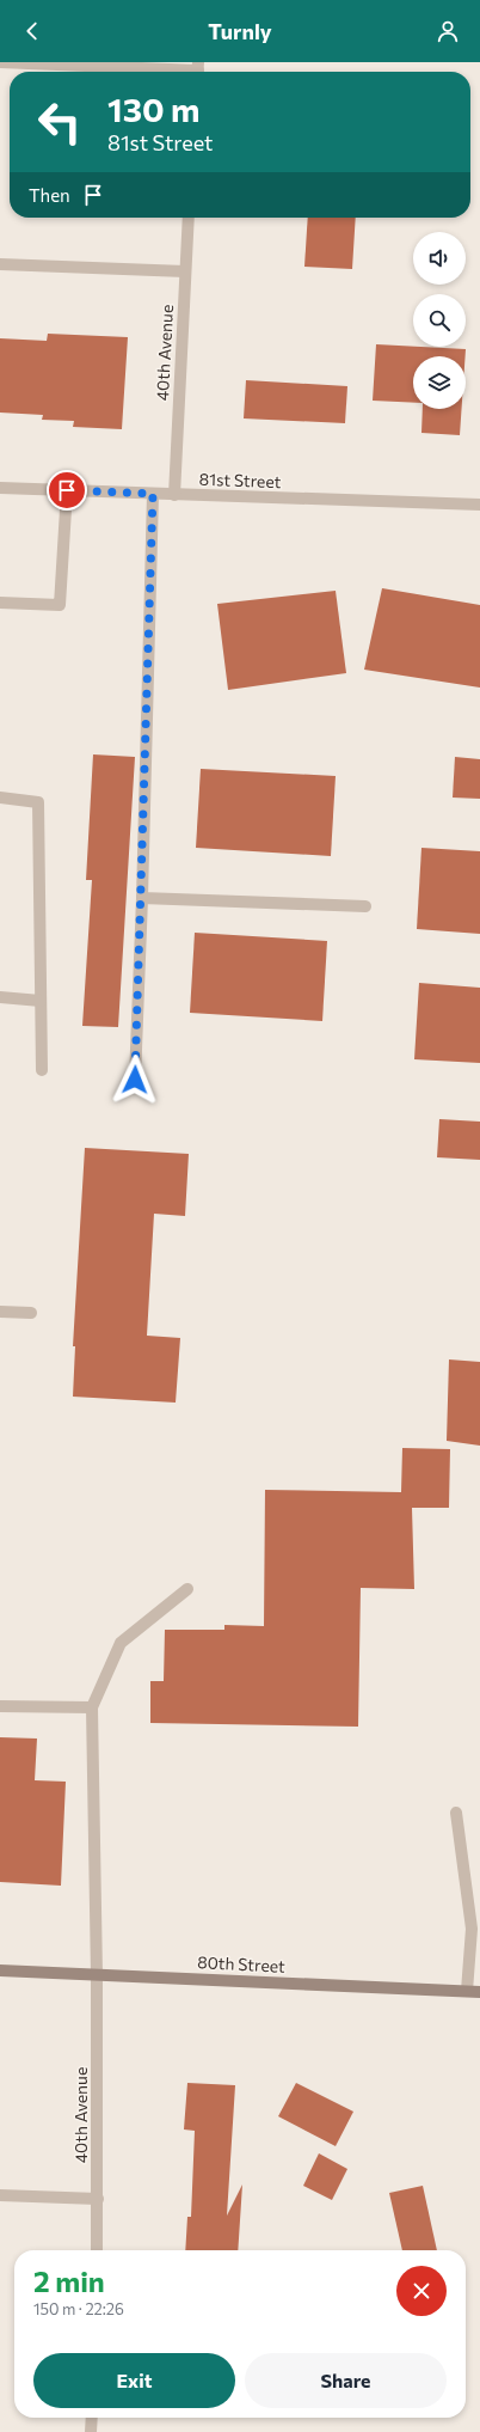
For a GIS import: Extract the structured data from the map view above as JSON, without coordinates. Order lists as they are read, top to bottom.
{
  "streets": {
    "street": ["40th Avenue", "81st Street", "80th Street"]
  },
  "crossings": [
    ["40th Avenue", "81st Street"],
    ["40th Avenue", "80th Street"]
  ],
  "page": {
    "header": "Turnly",
    "turn": ["130 m", "81st Street"],
    "then": "Then",
    "heading": ["2 min", "150 m · 22:26"],
    "buttons": ["Exit", "Share"]
  }
}
